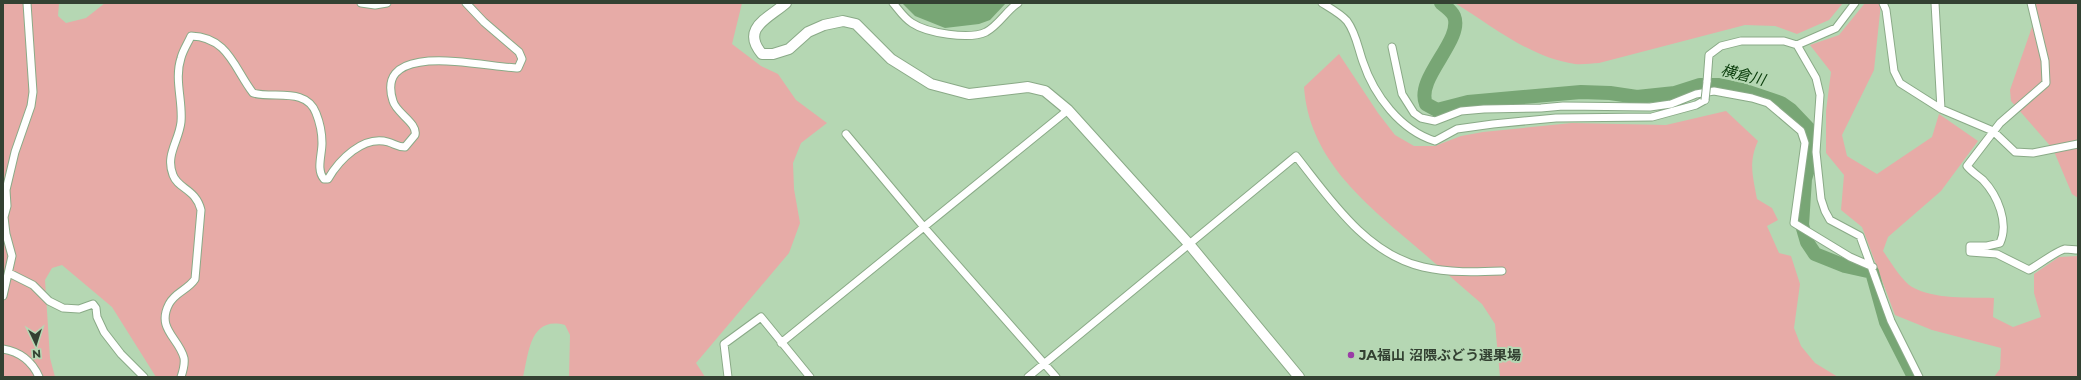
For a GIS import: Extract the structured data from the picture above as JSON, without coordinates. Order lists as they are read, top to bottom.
{
  "water": ["横倉川"],
  "places": ["JA福山 沼隈ぶどう選果場"],
  "north": "bottom"
}
